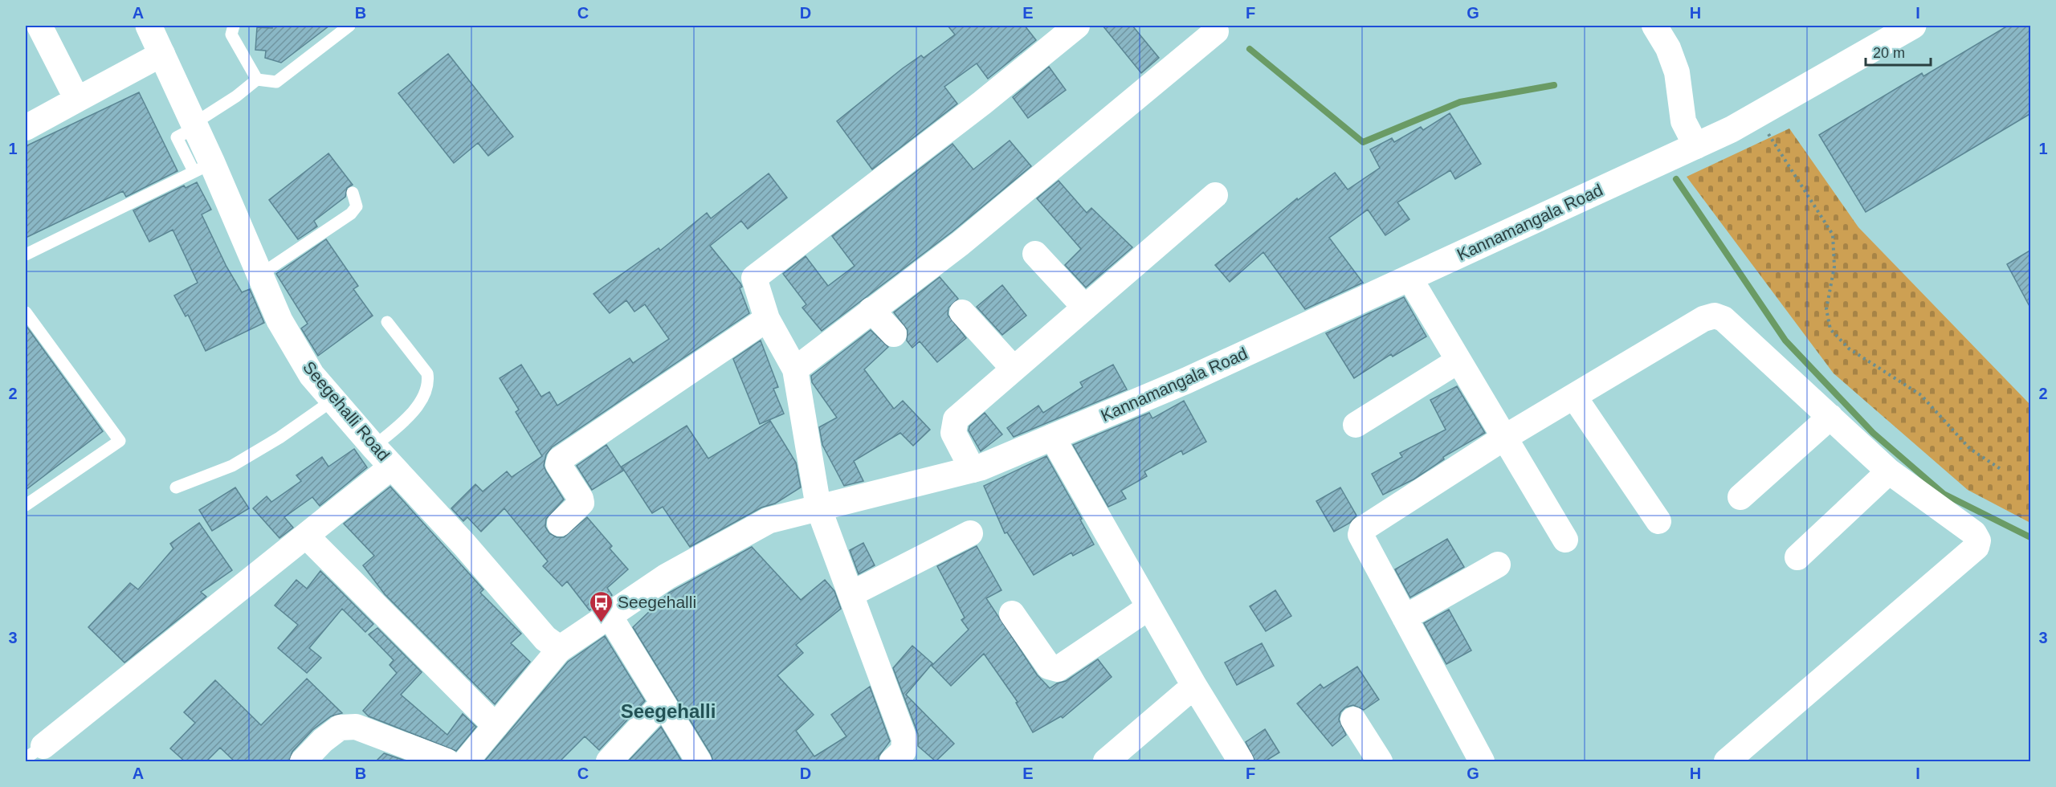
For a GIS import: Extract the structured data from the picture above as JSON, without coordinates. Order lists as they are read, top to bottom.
{
  "streets": {
    "main road": ["Kannamangala Road", "Seegehalli Road"]
  },
  "crossings": [
    ["Kannamangala Road", "Seegehalli Road"]
  ],
  "districts": ["Seegehalli"],
  "places": {
    "bus stop": ["Seegehalli"]
  },
  "scale_bar": "20 m",
  "grid": {
    "columns": [
      "A",
      "B",
      "C",
      "D",
      "E",
      "F",
      "G",
      "H",
      "I"
    ],
    "rows": ["1", "2", "3"]
  }
}
